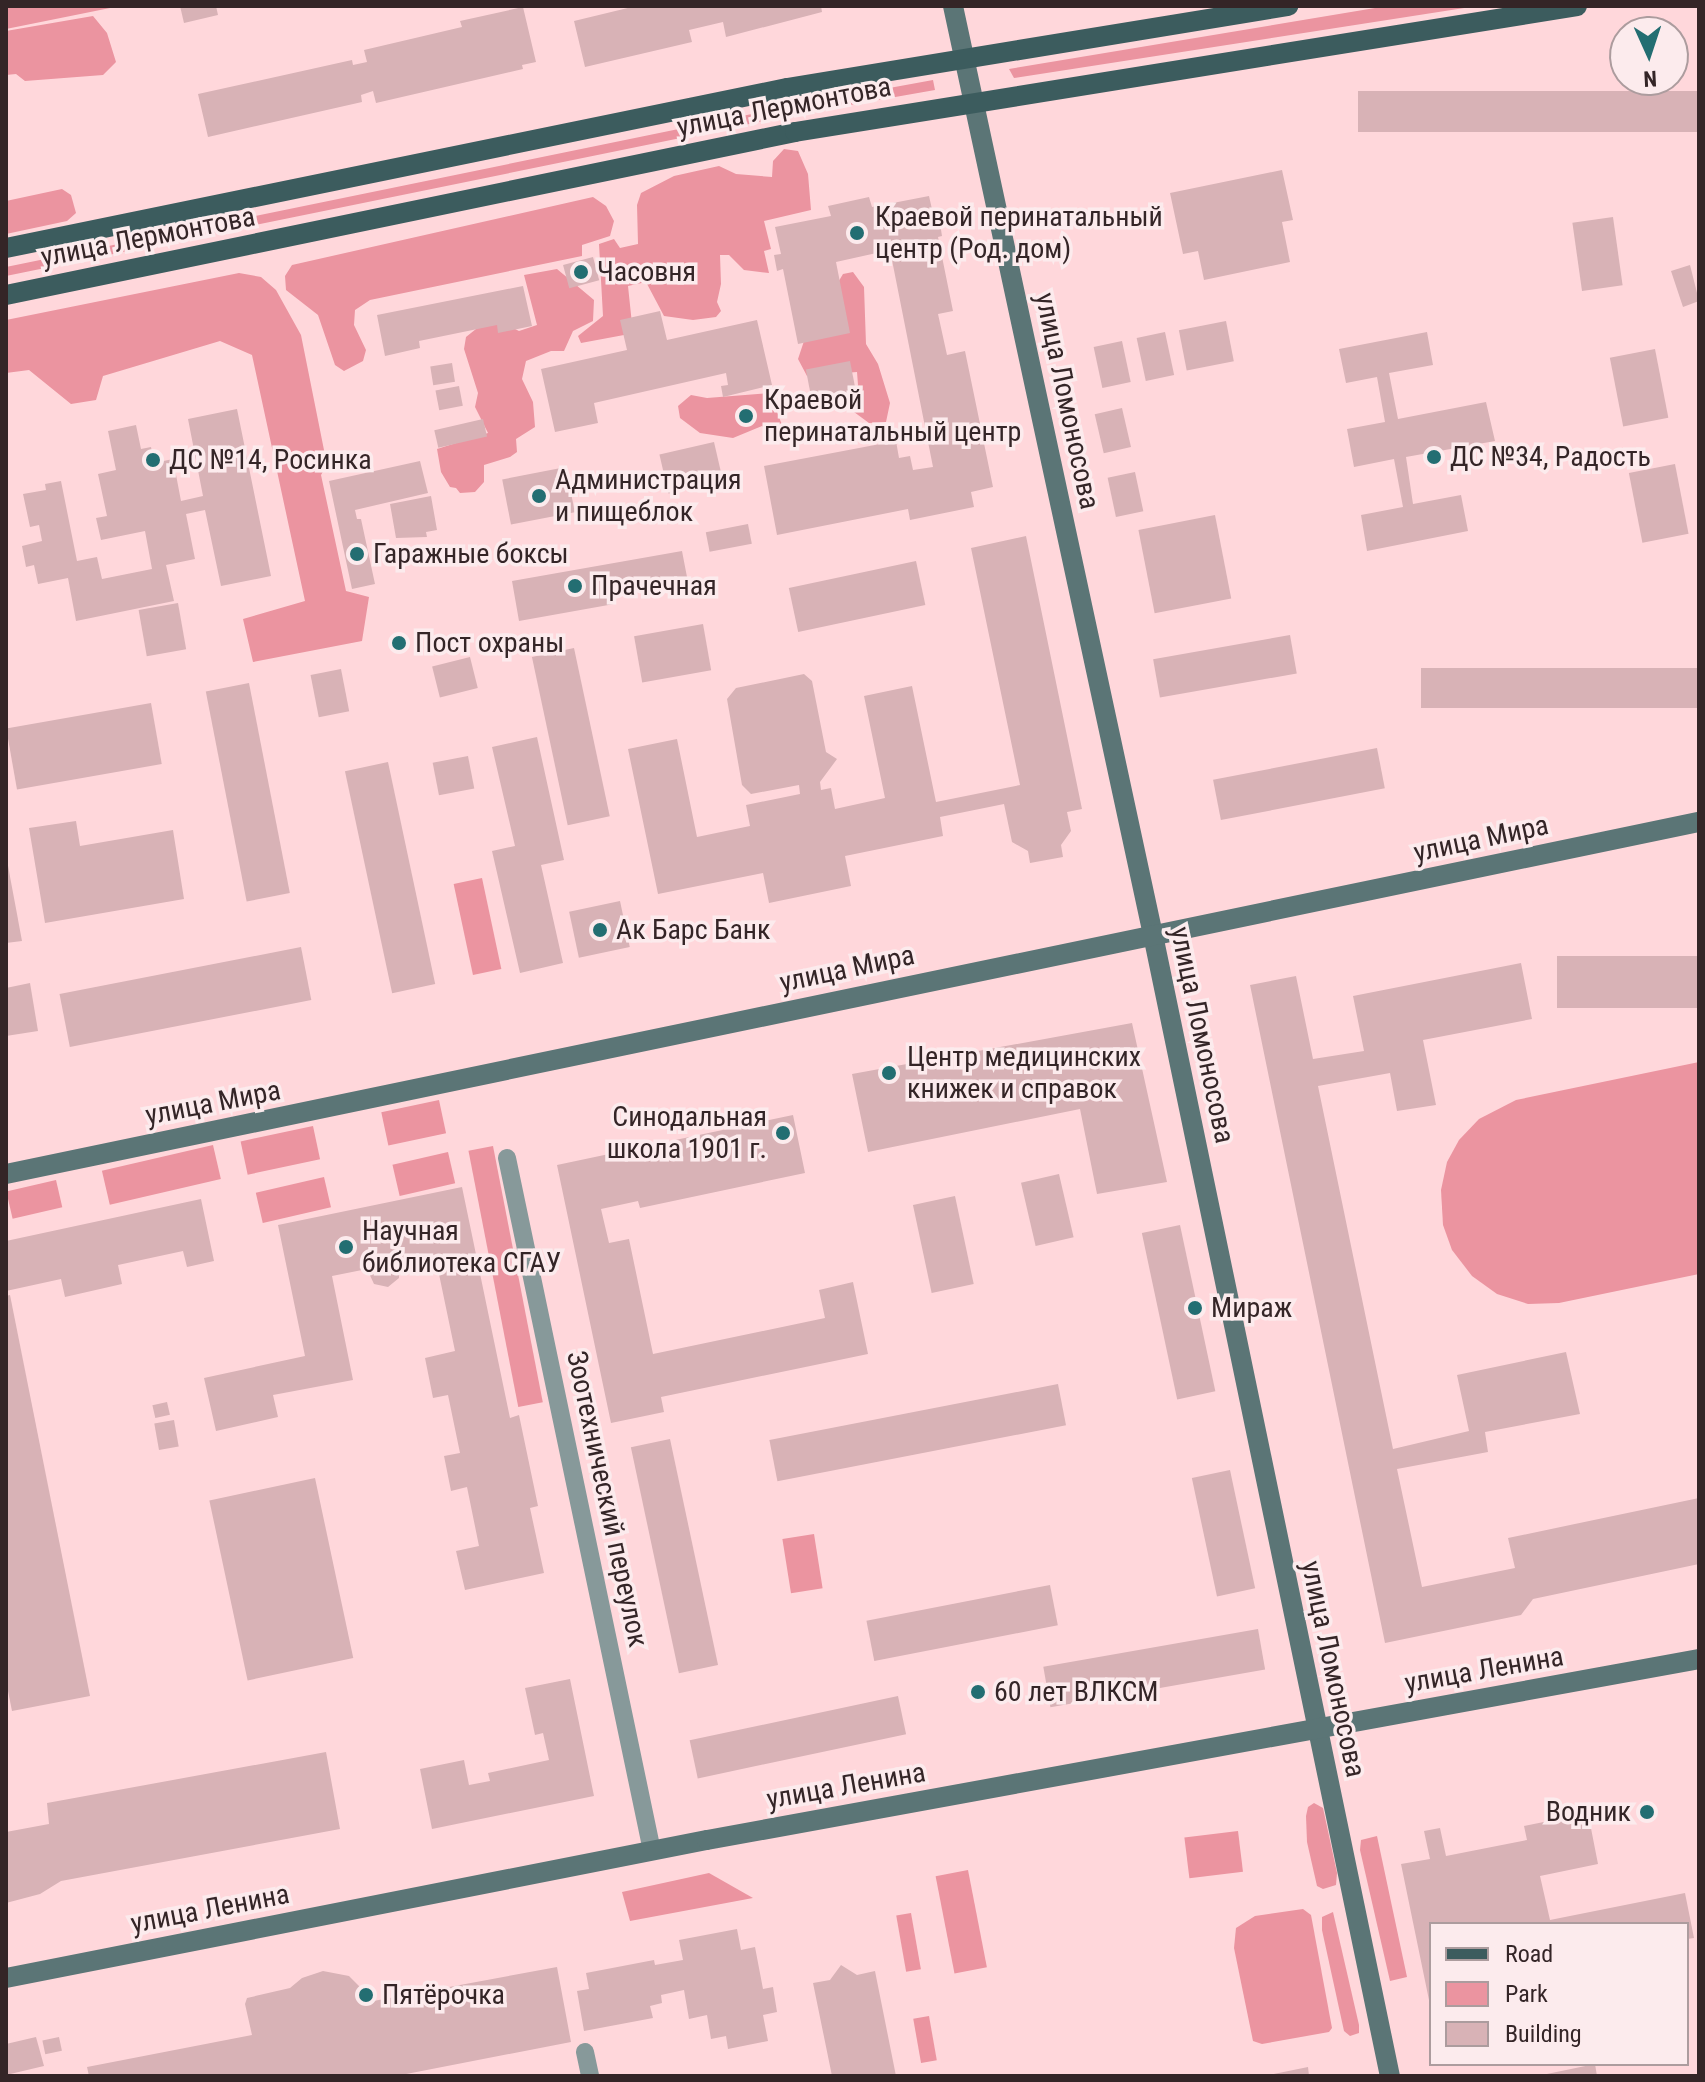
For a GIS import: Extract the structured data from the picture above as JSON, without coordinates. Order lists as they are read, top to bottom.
{
  "streets": {
    "main road": [
      "улица Лермонтова",
      "улица Ломоносова",
      "улица Мира",
      "улица Ленина"
    ],
    "street": ["Зоотехнический переулок"]
  },
  "crossings": [
    ["улица Лермонтова", "улица Ломоносова"],
    ["улица Ломоносова", "улица Мира"],
    ["улица Ломоносова", "улица Ленина"],
    ["Зоотехнический переулок", "улица Ленина"]
  ],
  "places": [
    "Краевой перинатальный центр (Род. дом)",
    "Часовня",
    "Краевой перинатальный центр",
    "ДС №34, Радость",
    "ДС №14, Росинка",
    "Администрация и пищеблок",
    "Гаражные боксы",
    "Прачечная",
    "Пост охраны",
    "Ак Барс Банк",
    "Центр медицинских книжек и справок",
    "Синодальная школа 1901 г.",
    "Научная библиотека СГАУ",
    "Мираж",
    "60 лет ВЛКСМ",
    "Водник",
    "Пятёрочка"
  ],
  "legend": ["Road", "Park", "Building"],
  "north": "bottom"
}
